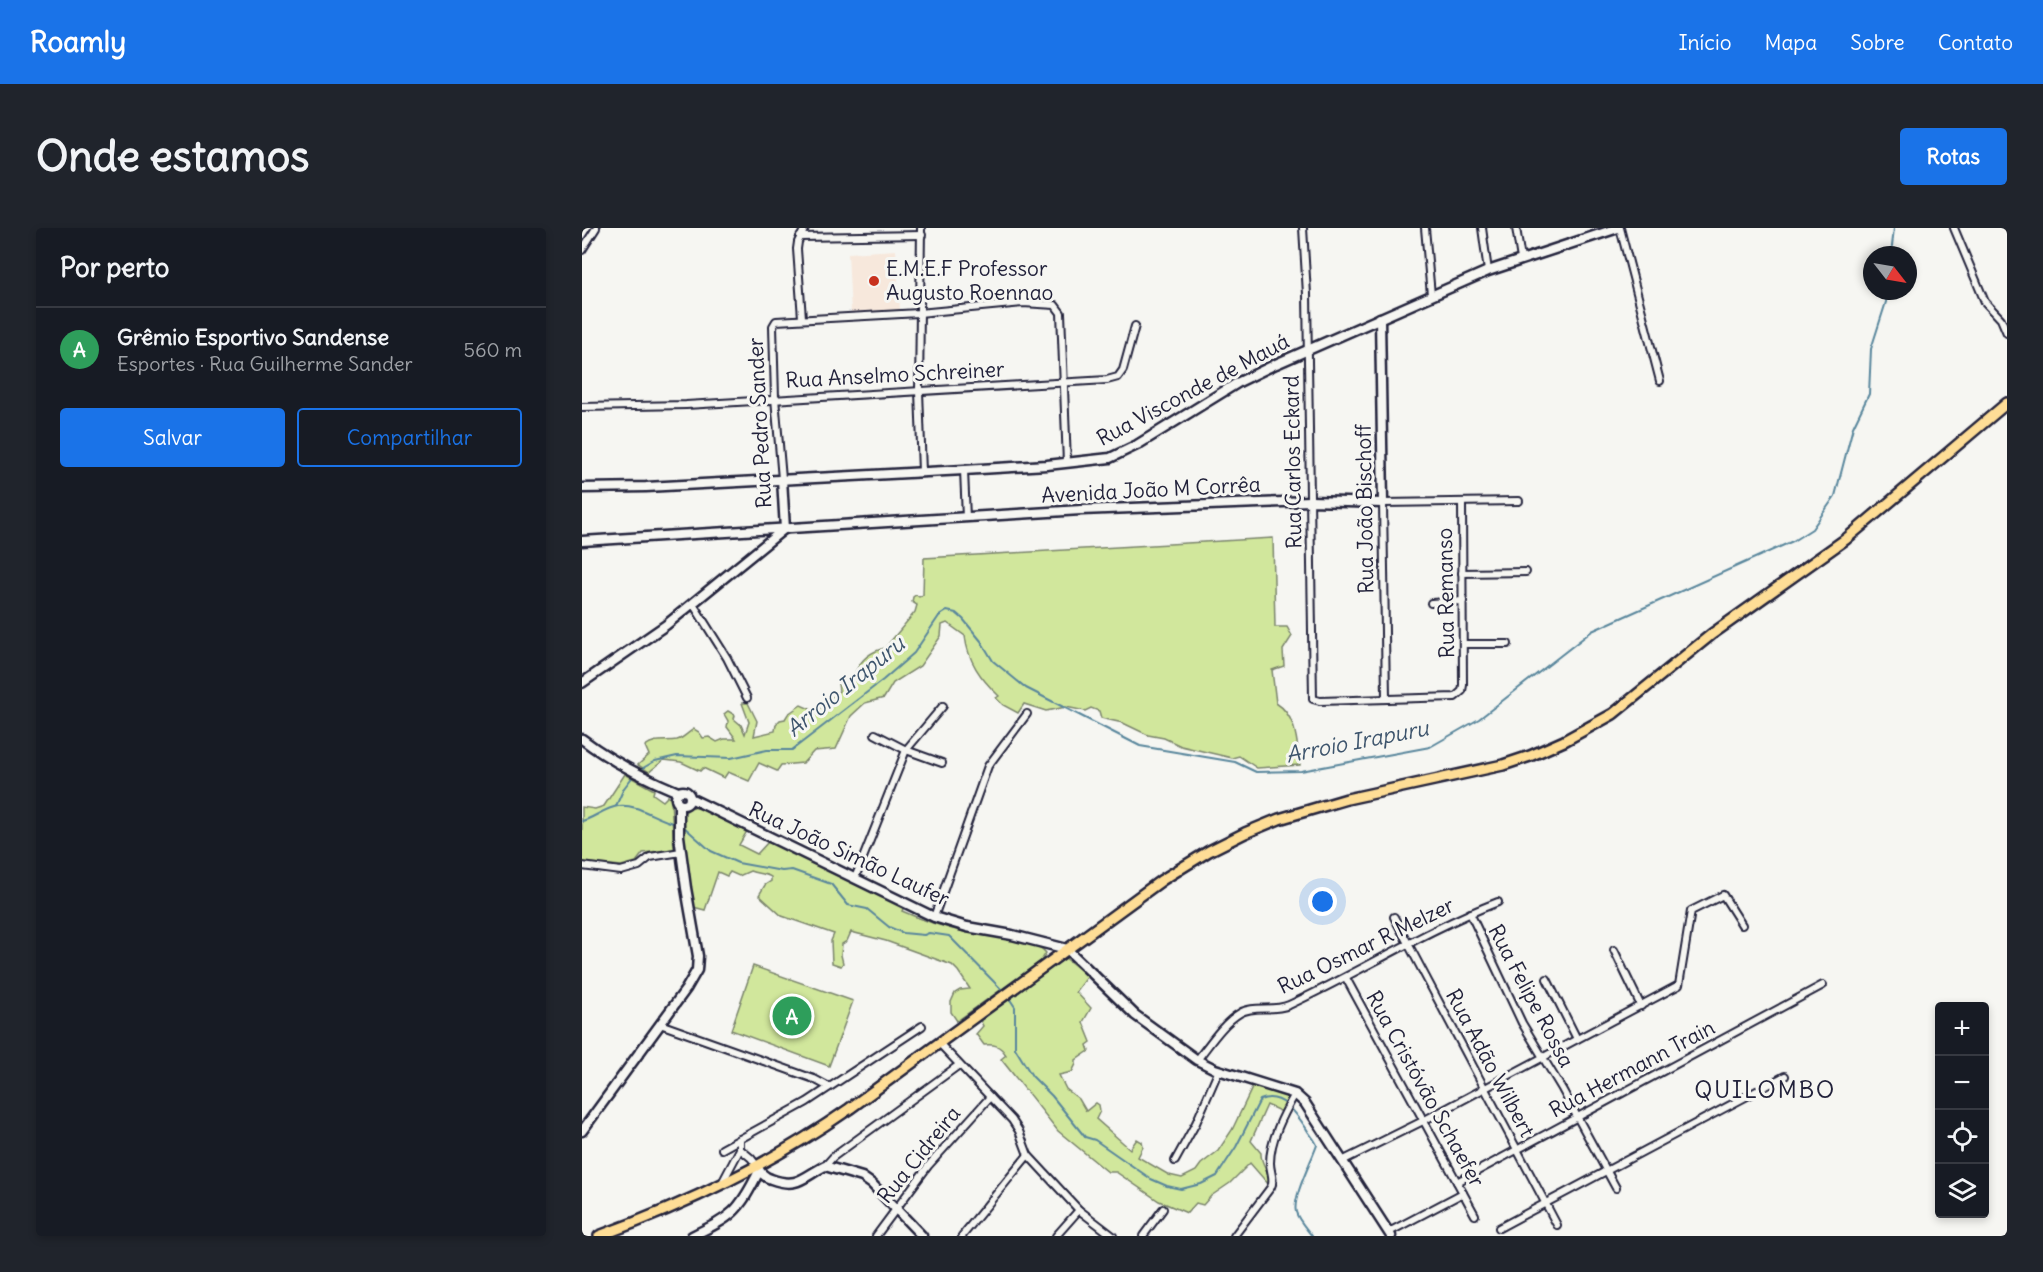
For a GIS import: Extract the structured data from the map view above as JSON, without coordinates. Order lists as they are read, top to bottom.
{
  "streets": {
    "street": [
      "Rua Anselmo Schreiner",
      "Rua Visconde de Mauá",
      "Rua Pedro Sander",
      "Rua Carlos Eckard",
      "Avenida João M Corrêa",
      "Rua João Bischoff",
      "Rua Remanso",
      "Rua João Simão Laufer",
      "Rua Osmar R Melzer",
      "Rua Felipe Rossa",
      "Rua Adão Wilbert",
      "Rua Hermann Train",
      "Rua Cristóvão Schaefer",
      "Rua Cidreira"
    ]
  },
  "crossings": [
    ["Rua Anselmo Schreiner", "Rua Pedro Sander"],
    ["Rua Visconde de Mauá", "Rua Pedro Sander"],
    ["Rua Visconde de Mauá", "Rua Carlos Eckard"],
    ["Rua Visconde de Mauá", "Rua João Bischoff"],
    ["Rua Pedro Sander", "Avenida João M Corrêa"],
    ["Rua Carlos Eckard", "Avenida João M Corrêa"],
    ["Rua Carlos Eckard", "Rua João Bischoff"],
    ["Rua Carlos Eckard", "Rua Remanso"],
    ["Avenida João M Corrêa", "Rua João Bischoff"],
    ["Avenida João M Corrêa", "Rua Remanso"],
    ["Rua João Bischoff", "Rua Remanso"],
    ["Rua Osmar R Melzer", "Rua Felipe Rossa"],
    ["Rua Osmar R Melzer", "Rua Adão Wilbert"],
    ["Rua Osmar R Melzer", "Rua Cristóvão Schaefer"],
    ["Rua Felipe Rossa", "Rua Hermann Train"],
    ["Rua Adão Wilbert", "Rua Hermann Train"],
    ["Rua Hermann Train", "Rua Cristóvão Schaefer"]
  ],
  "districts": ["QUILOMBO"],
  "water": ["Arroio Irapuru"],
  "places": ["E.M.E.F Professor Augusto Roennao"],
  "north": "bottom right",
  "page": {
    "header": "Roamly",
    "nav": [
      "Início",
      "Mapa",
      "Sobre",
      "Contato"
    ],
    "buttons": [
      "Rotas",
      ["Salvar", "Compartilhar"]
    ],
    "title": "Onde estamos",
    "heading": "Por perto",
    "list": [
      {
        "mark": "A",
        "name": "Grêmio Esportivo Sandense",
        "note": "Esportes · Rua Guilherme Sander",
        "value": "560 m"
      }
    ],
    "pins": "A",
    "map_buttons": ["+", "−"]
  }
}
